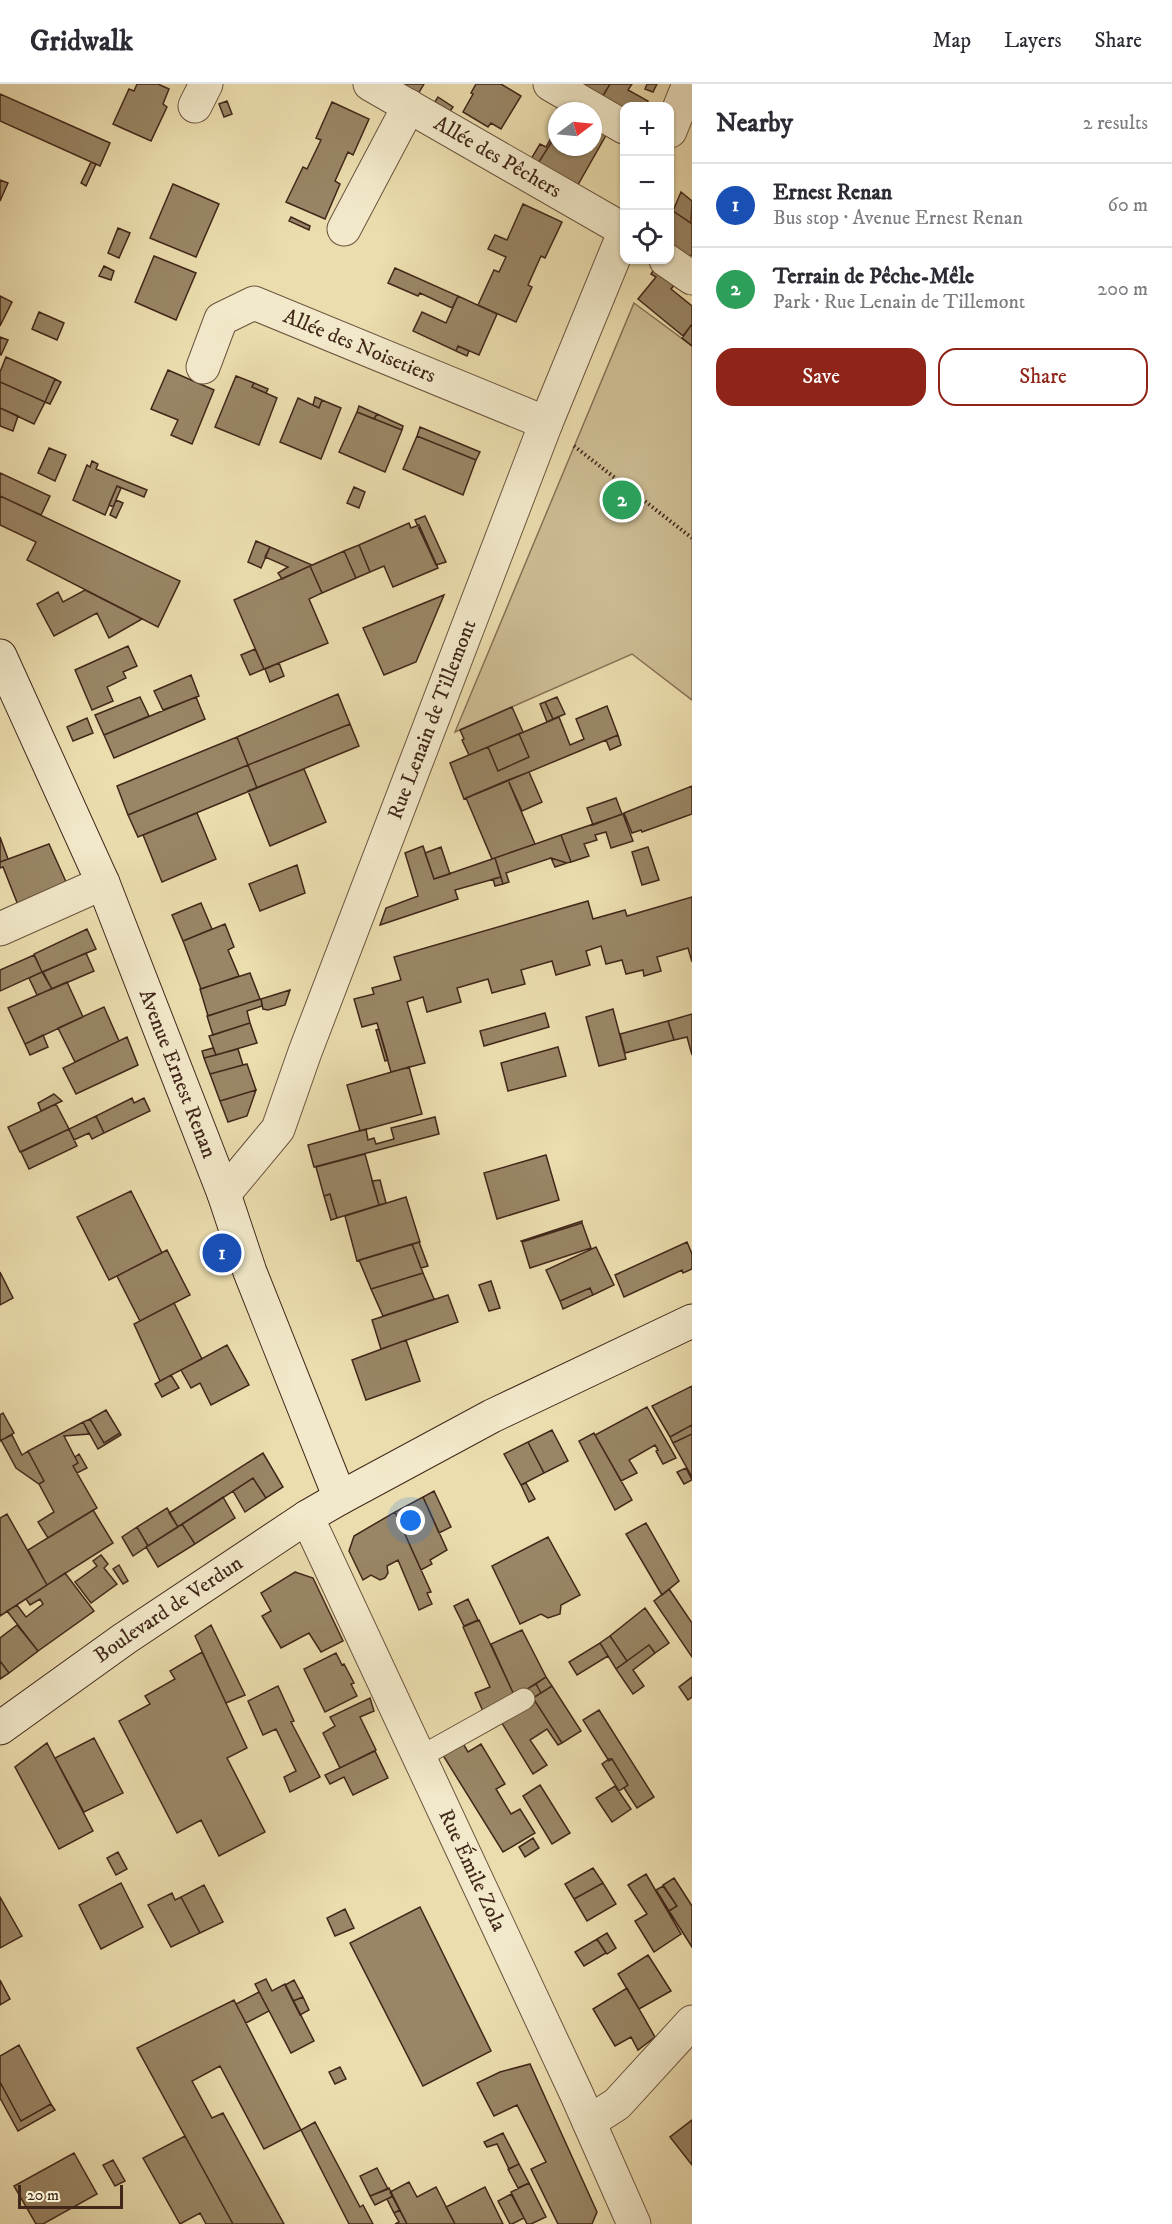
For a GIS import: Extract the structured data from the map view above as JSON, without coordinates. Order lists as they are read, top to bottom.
{
  "streets": {
    "street": [
      "Allée des Pêchers",
      "Allée des Noisetiers",
      "Rue Lenain de Tillemont",
      "Avenue Ernest Renan",
      "Boulevard de Verdun",
      "Rue Émile Zola"
    ]
  },
  "crossings": [
    ["Allée des Noisetiers", "Rue Lenain de Tillemont"],
    ["Rue Lenain de Tillemont", "Avenue Ernest Renan"],
    ["Avenue Ernest Renan", "Boulevard de Verdun"],
    ["Boulevard de Verdun", "Rue Émile Zola"]
  ],
  "scale_bar": "20 m",
  "north": "right",
  "page": {
    "header": "Gridwalk",
    "nav": ["Map", "Layers", "Share"],
    "heading": ["Nearby", "2 results"],
    "map_buttons": ["+", "−"],
    "list": [
      {
        "mark": "1",
        "name": "Ernest Renan",
        "note": "Bus stop · Avenue Ernest Renan",
        "value": "60 m"
      },
      {
        "mark": "2",
        "name": "Terrain de Pêche-Mêle",
        "note": "Park · Rue Lenain de Tillemont",
        "value": "200 m"
      }
    ],
    "buttons": ["Save", "Share"],
    "pins": ["2", "1"],
    "scale": "20 m"
  }
}
